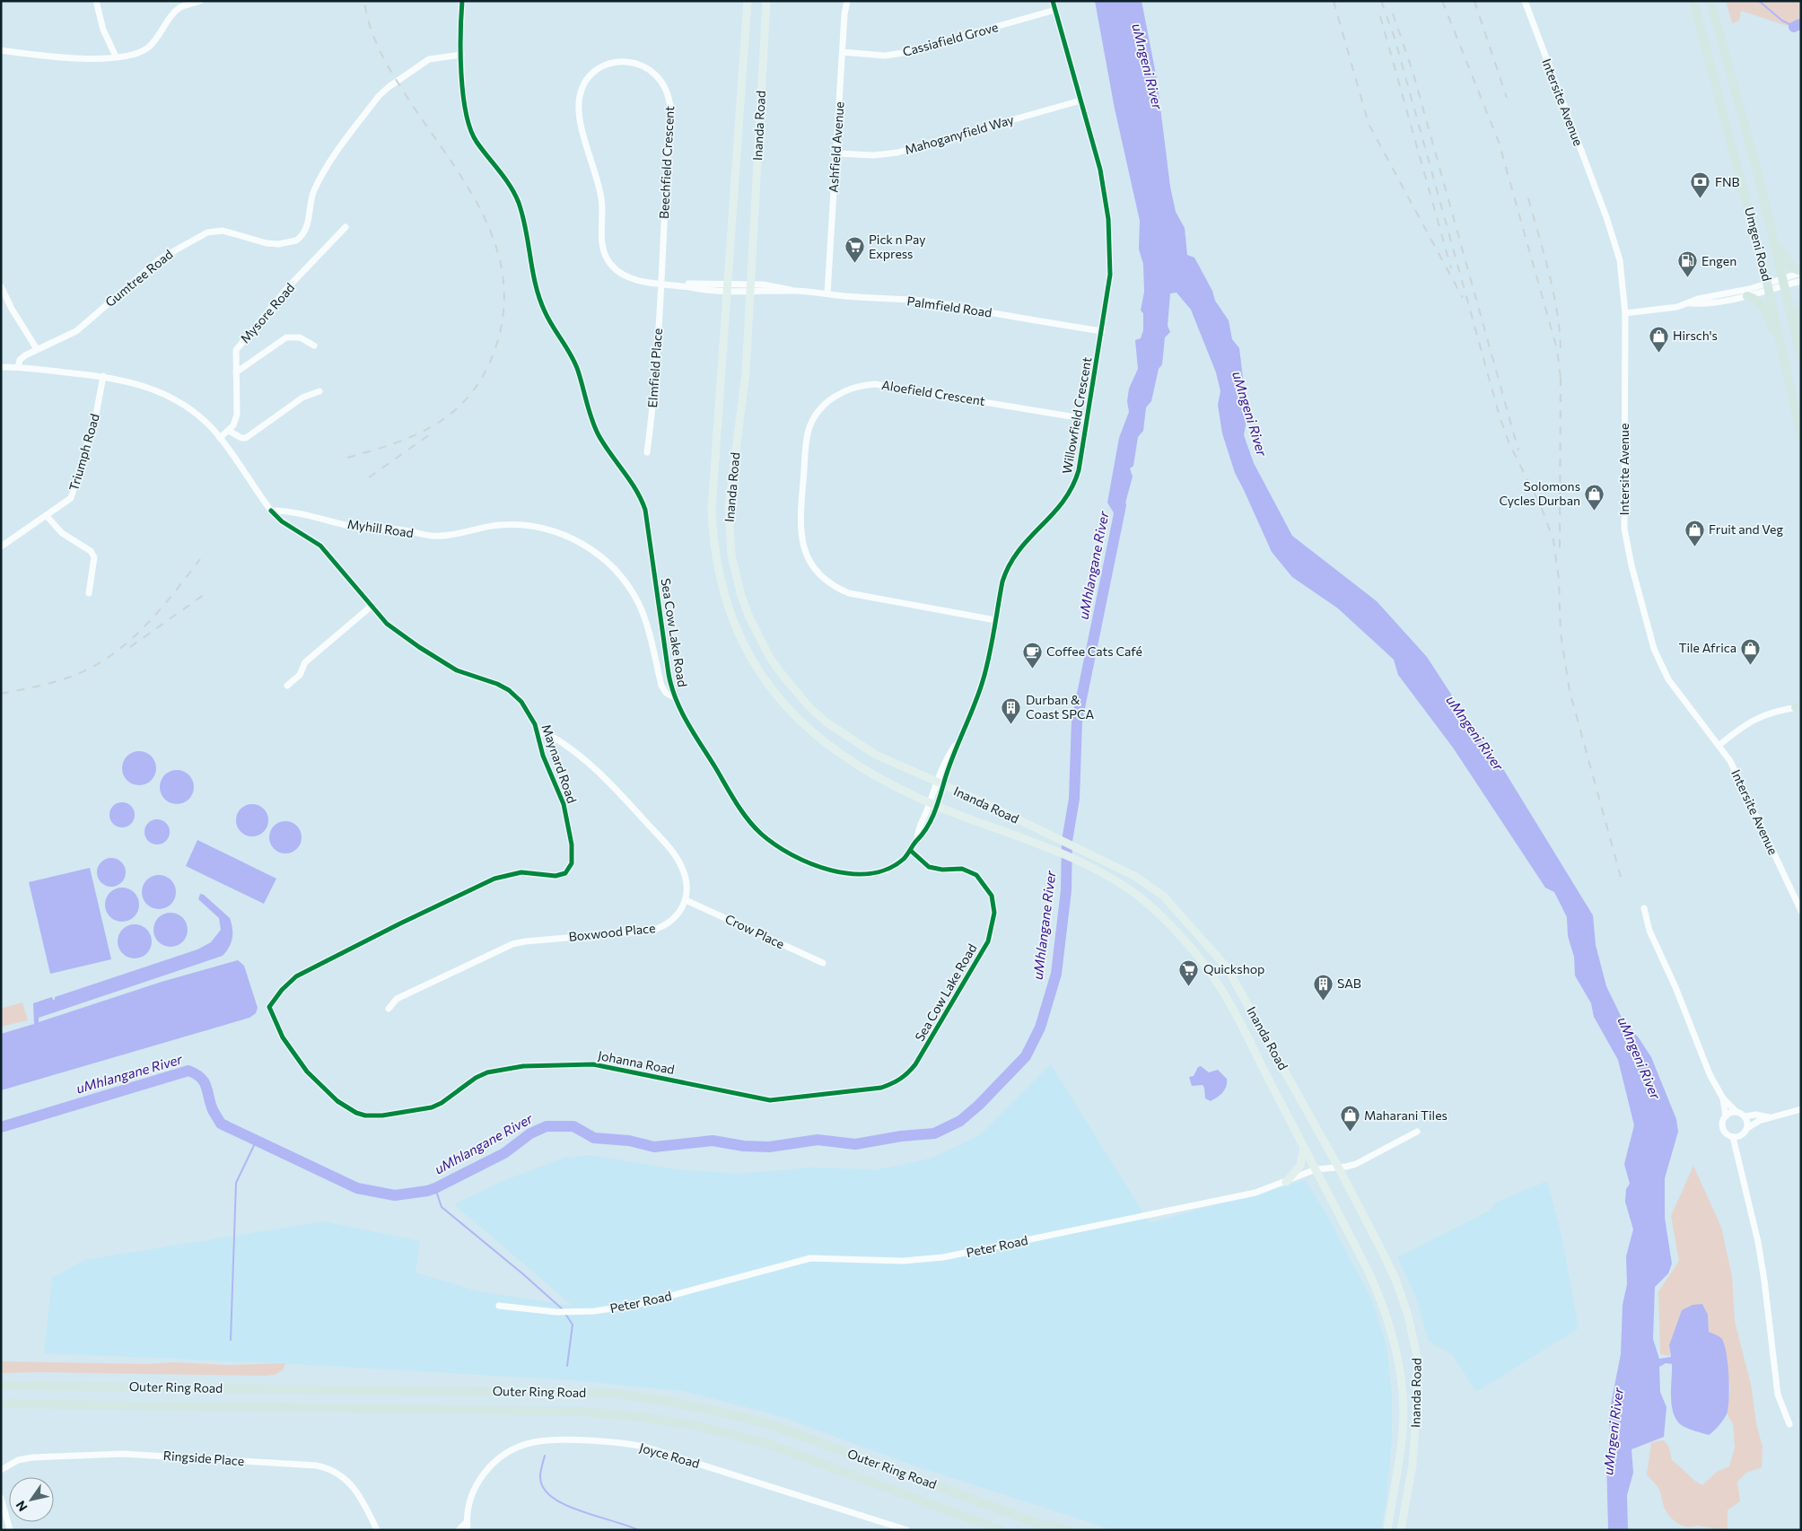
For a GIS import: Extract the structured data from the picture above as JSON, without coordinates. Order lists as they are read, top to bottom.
{
  "streets": {
    "highway": ["Umgeni Road", "Outer Ring Road"],
    "main road": ["Inanda Road"],
    "street": [
      "Cassiafield Grove",
      "Intersite Avenue",
      "Mahoganyfield Way",
      "Ashfield Avenue",
      "Beechfield Crescent",
      "Gumtree Road",
      "Palmfield Road",
      "Mysore Road",
      "Elmfield Place",
      "Aloefield Crescent",
      "Willowfield Crescent",
      "Triumph Road",
      "Myhill Road",
      "Sea Cow Lake Road",
      "Maynard Road",
      "Crow Place",
      "Boxwood Place",
      "Johanna Road",
      "Peter Road",
      "Joyce Road",
      "Ringside Place"
    ]
  },
  "crossings": [
    ["Cassiafield Grove", "Ashfield Avenue"],
    ["Cassiafield Grove", "Willowfield Crescent"],
    ["Inanda Road", "Palmfield Road"],
    ["Inanda Road", "Willowfield Crescent"],
    ["Inanda Road", "Peter Road"],
    ["Mahoganyfield Way", "Ashfield Avenue"],
    ["Mahoganyfield Way", "Willowfield Crescent"],
    ["Ashfield Avenue", "Palmfield Road"],
    ["Beechfield Crescent", "Palmfield Road"],
    ["Beechfield Crescent", "Elmfield Place"],
    ["Gumtree Road", "Sea Cow Lake Road"],
    ["Palmfield Road", "Willowfield Crescent"],
    ["Aloefield Crescent", "Willowfield Crescent"],
    ["Willowfield Crescent", "Sea Cow Lake Road"],
    ["Myhill Road", "Sea Cow Lake Road"],
    ["Myhill Road", "Maynard Road"],
    ["Sea Cow Lake Road", "Johanna Road"],
    ["Maynard Road", "Johanna Road"],
    ["Crow Place", "Boxwood Place"]
  ],
  "water": ["uMngeni River", "uMhlangane River"],
  "places": {
    "bank": ["FNB"],
    "supermarket": ["Pick n Pay Express", "Quickshop"],
    "fuel station": ["Engen"],
    "shop": [
      "Hirsch's",
      "Solomons Cycles Durban",
      "Fruit and Veg",
      "Tile Africa",
      "Maharani Tiles"
    ],
    "cafe": ["Coffee Cats Café"],
    "building": ["Durban & Coast SPCA", "SAB"]
  },
  "north": "bottom left"
}
